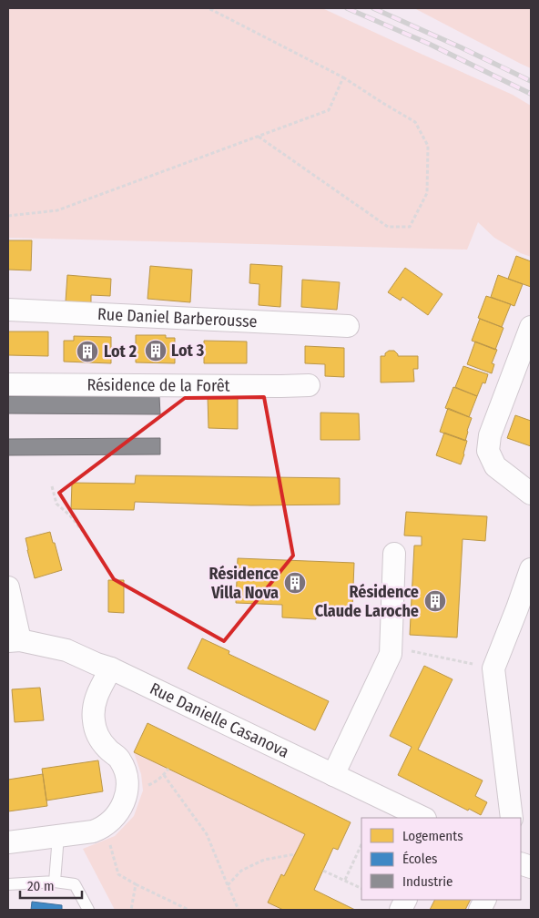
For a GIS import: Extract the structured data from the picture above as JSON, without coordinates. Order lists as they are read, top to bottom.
{
  "streets": {
    "street": ["Rue Daniel Barberousse", "Résidence de la Forêt", "Rue Danielle Casanova"]
  },
  "places": {
    "building": [
      "Lot 3",
      "Lot 2",
      "Résidence Villa Nova",
      "Résidence Claude Laroche"
    ]
  },
  "legend": ["Logements", "Écoles", "Industrie"],
  "scale_bar": "20 m"
}
